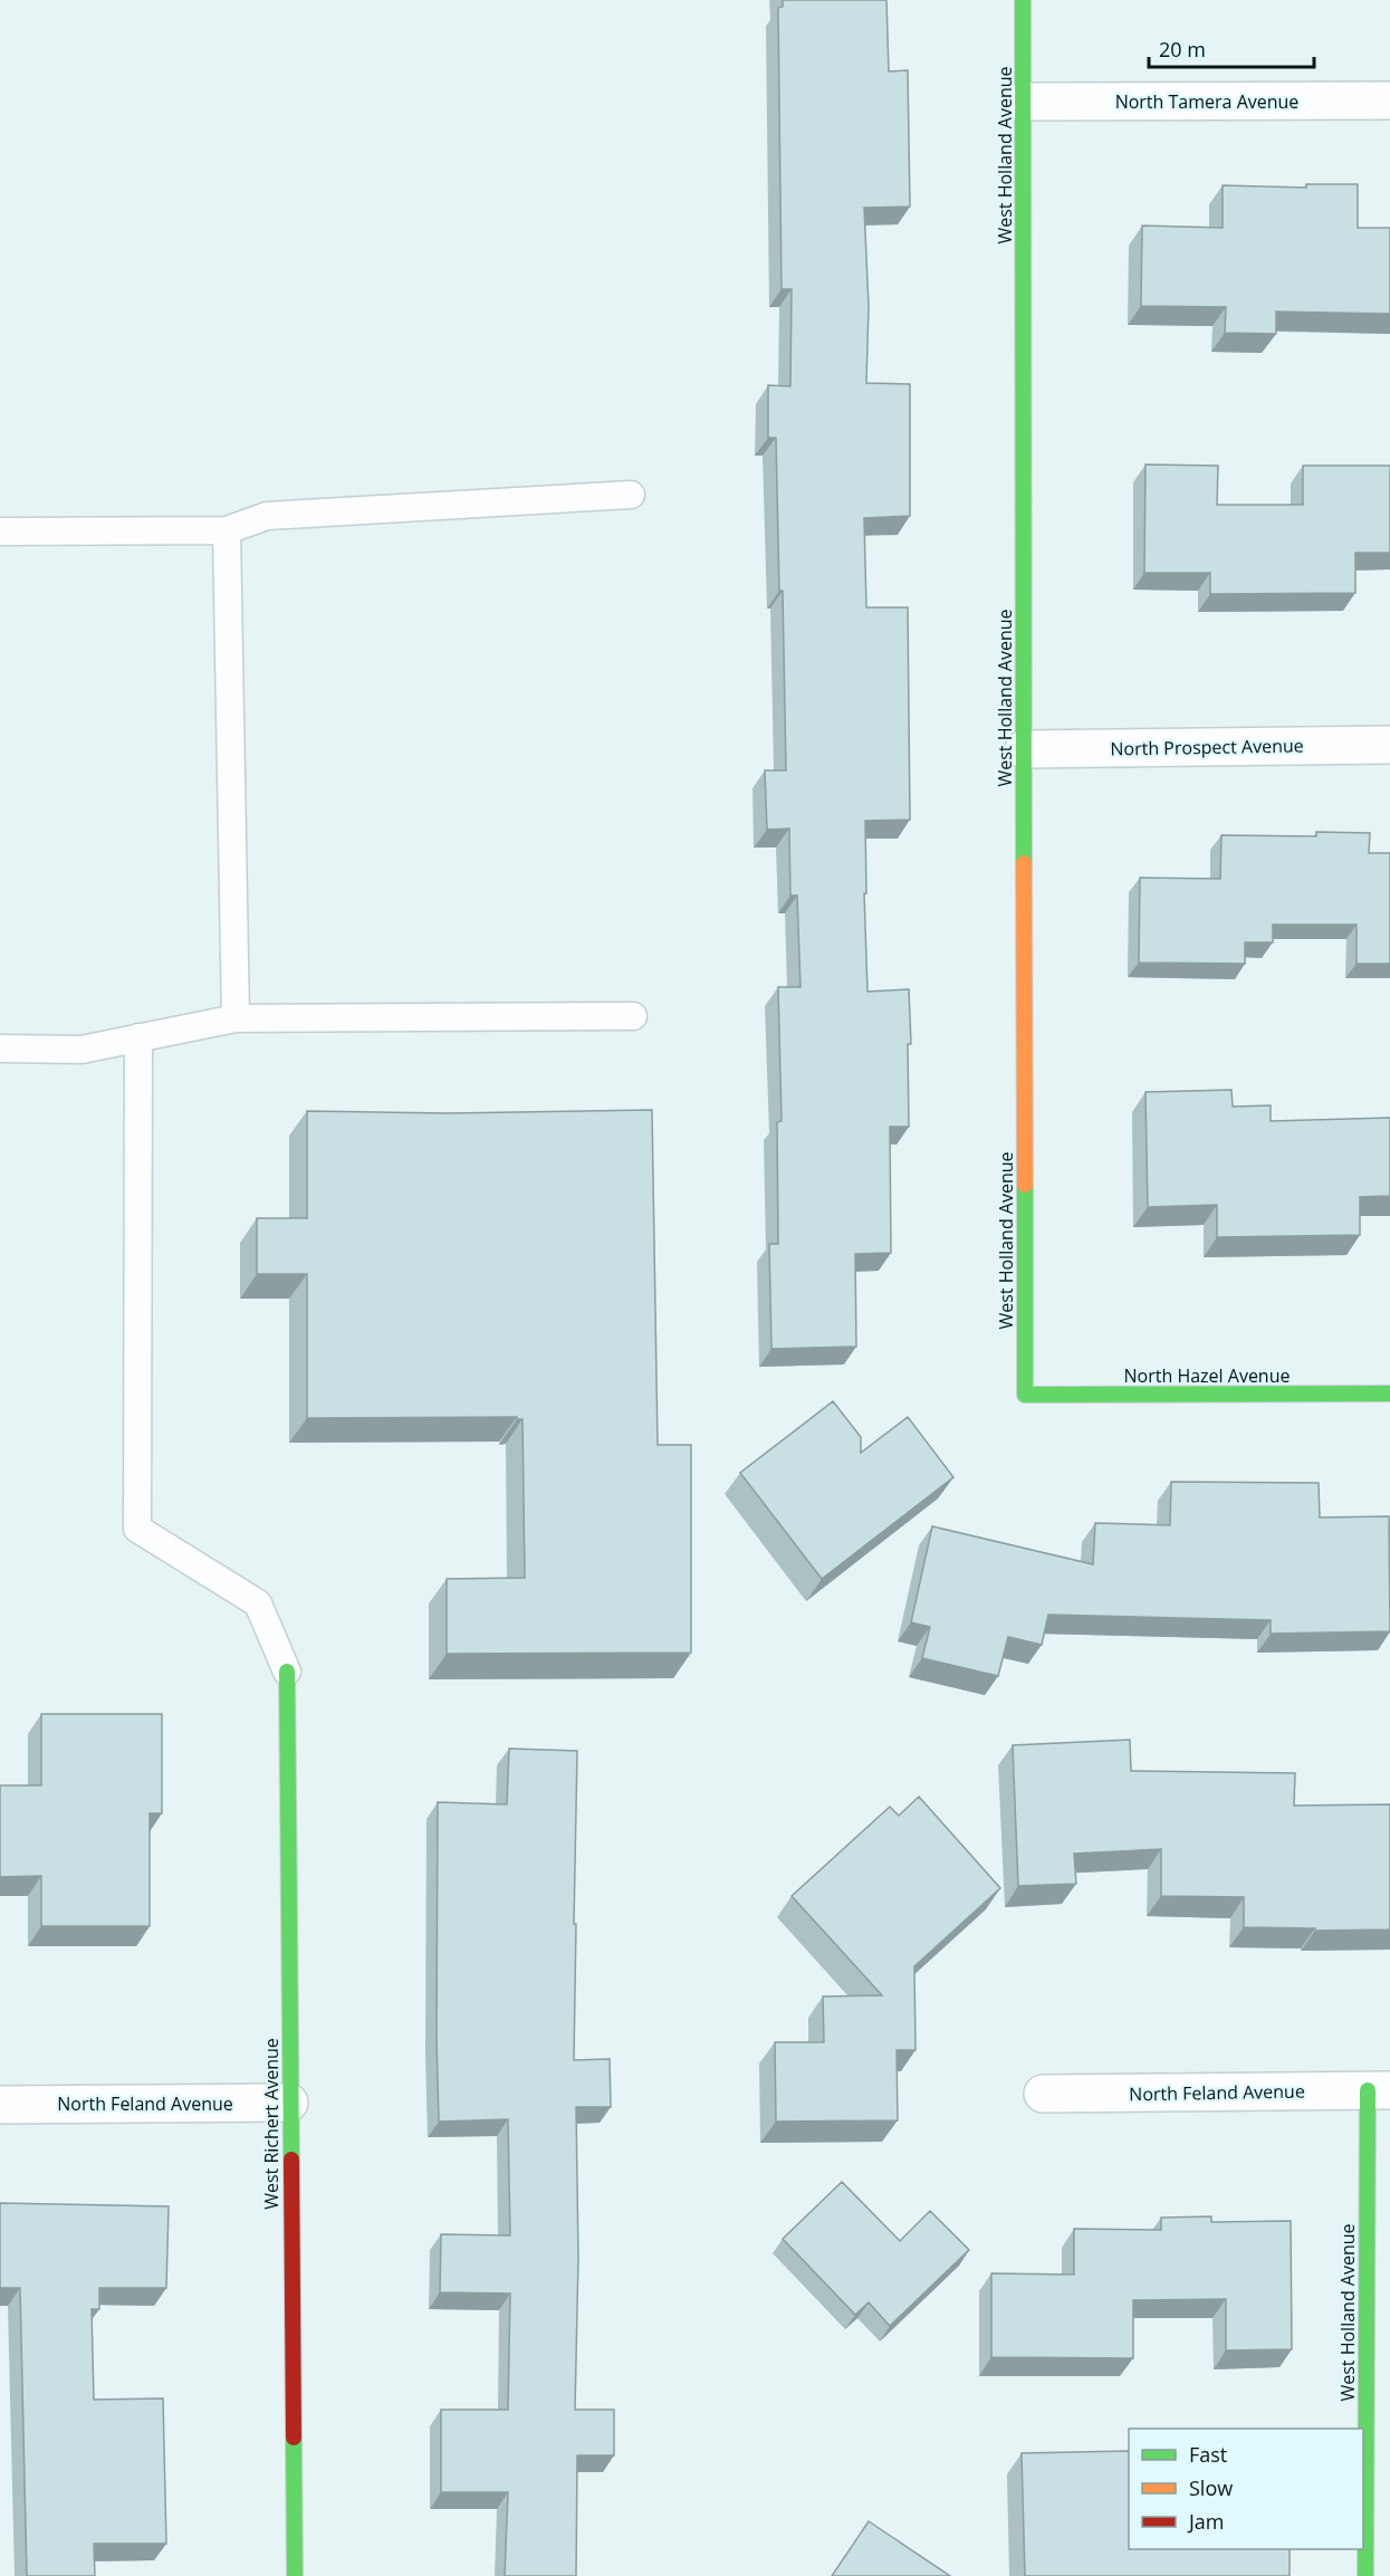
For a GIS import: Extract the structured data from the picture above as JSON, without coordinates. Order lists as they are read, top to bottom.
{
  "streets": {
    "street": [
      "North Tamera Avenue",
      "West Holland Avenue",
      "North Prospect Avenue",
      "North Hazel Avenue",
      "North Feland Avenue",
      "West Richert Avenue"
    ]
  },
  "crossings": [
    ["North Tamera Avenue", "West Holland Avenue"],
    ["West Holland Avenue", "North Prospect Avenue"],
    ["West Holland Avenue", "North Hazel Avenue"],
    ["West Holland Avenue", "North Feland Avenue"],
    ["North Feland Avenue", "West Richert Avenue"]
  ],
  "legend": ["Fast", "Slow", "Jam"],
  "scale_bar": "20 m"
}
